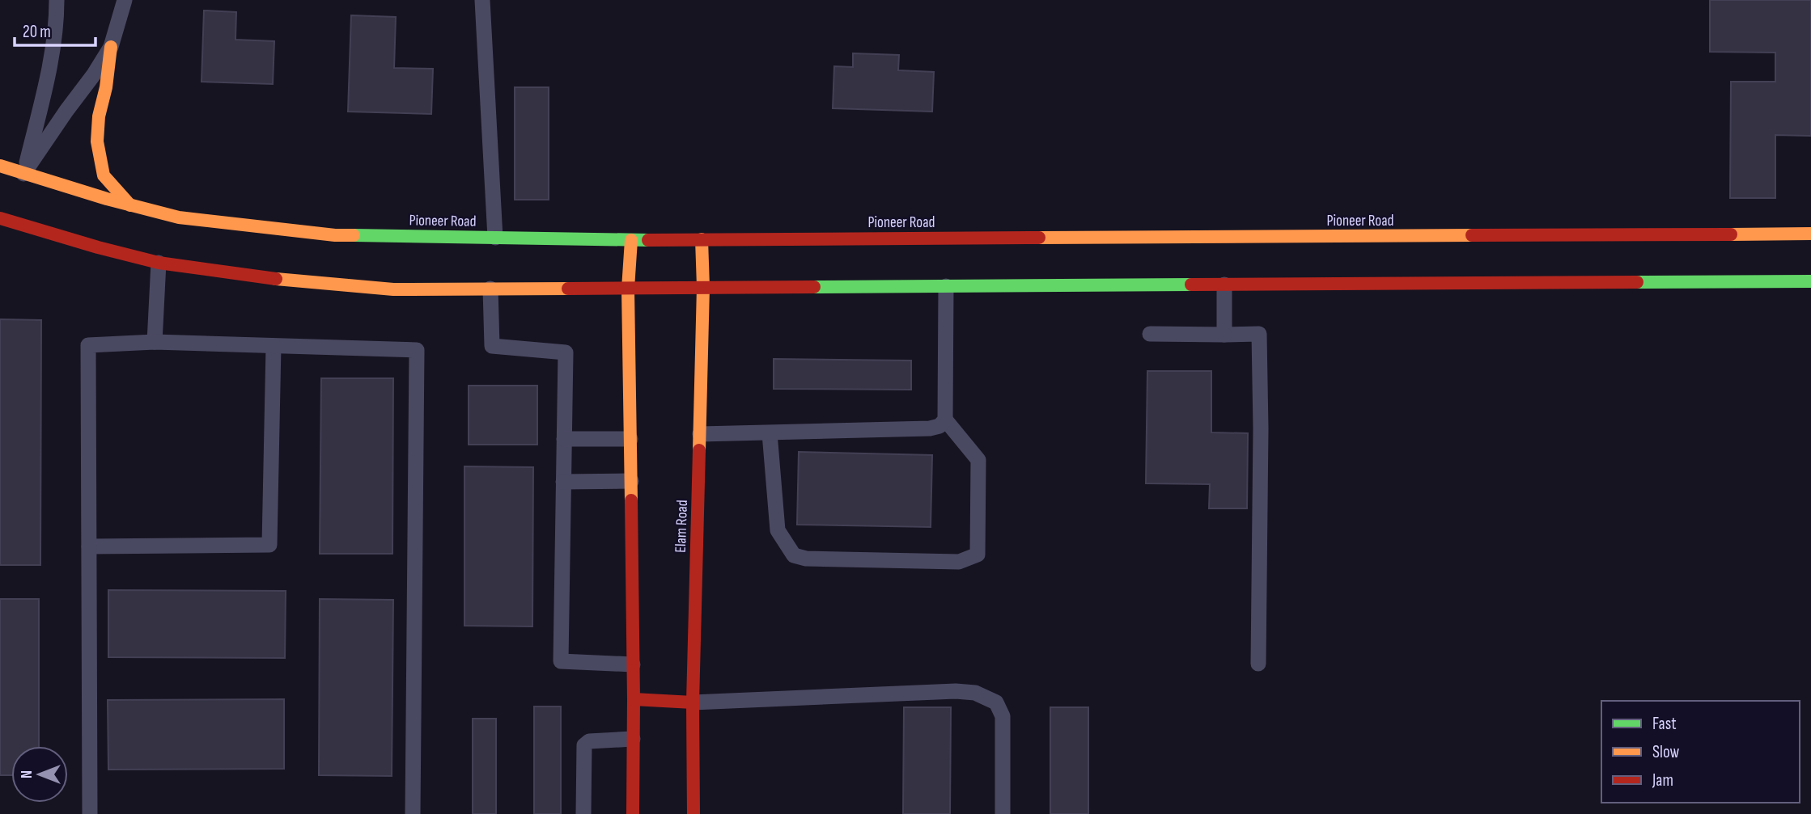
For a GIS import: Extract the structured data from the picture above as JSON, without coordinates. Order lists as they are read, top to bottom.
{
  "streets": {
    "main road": ["Pioneer Road", "Elam Road"]
  },
  "crossings": [
    ["Pioneer Road", "Elam Road"]
  ],
  "legend": ["Fast", "Slow", "Jam"],
  "scale_bar": "20 m",
  "north": "left"
}
